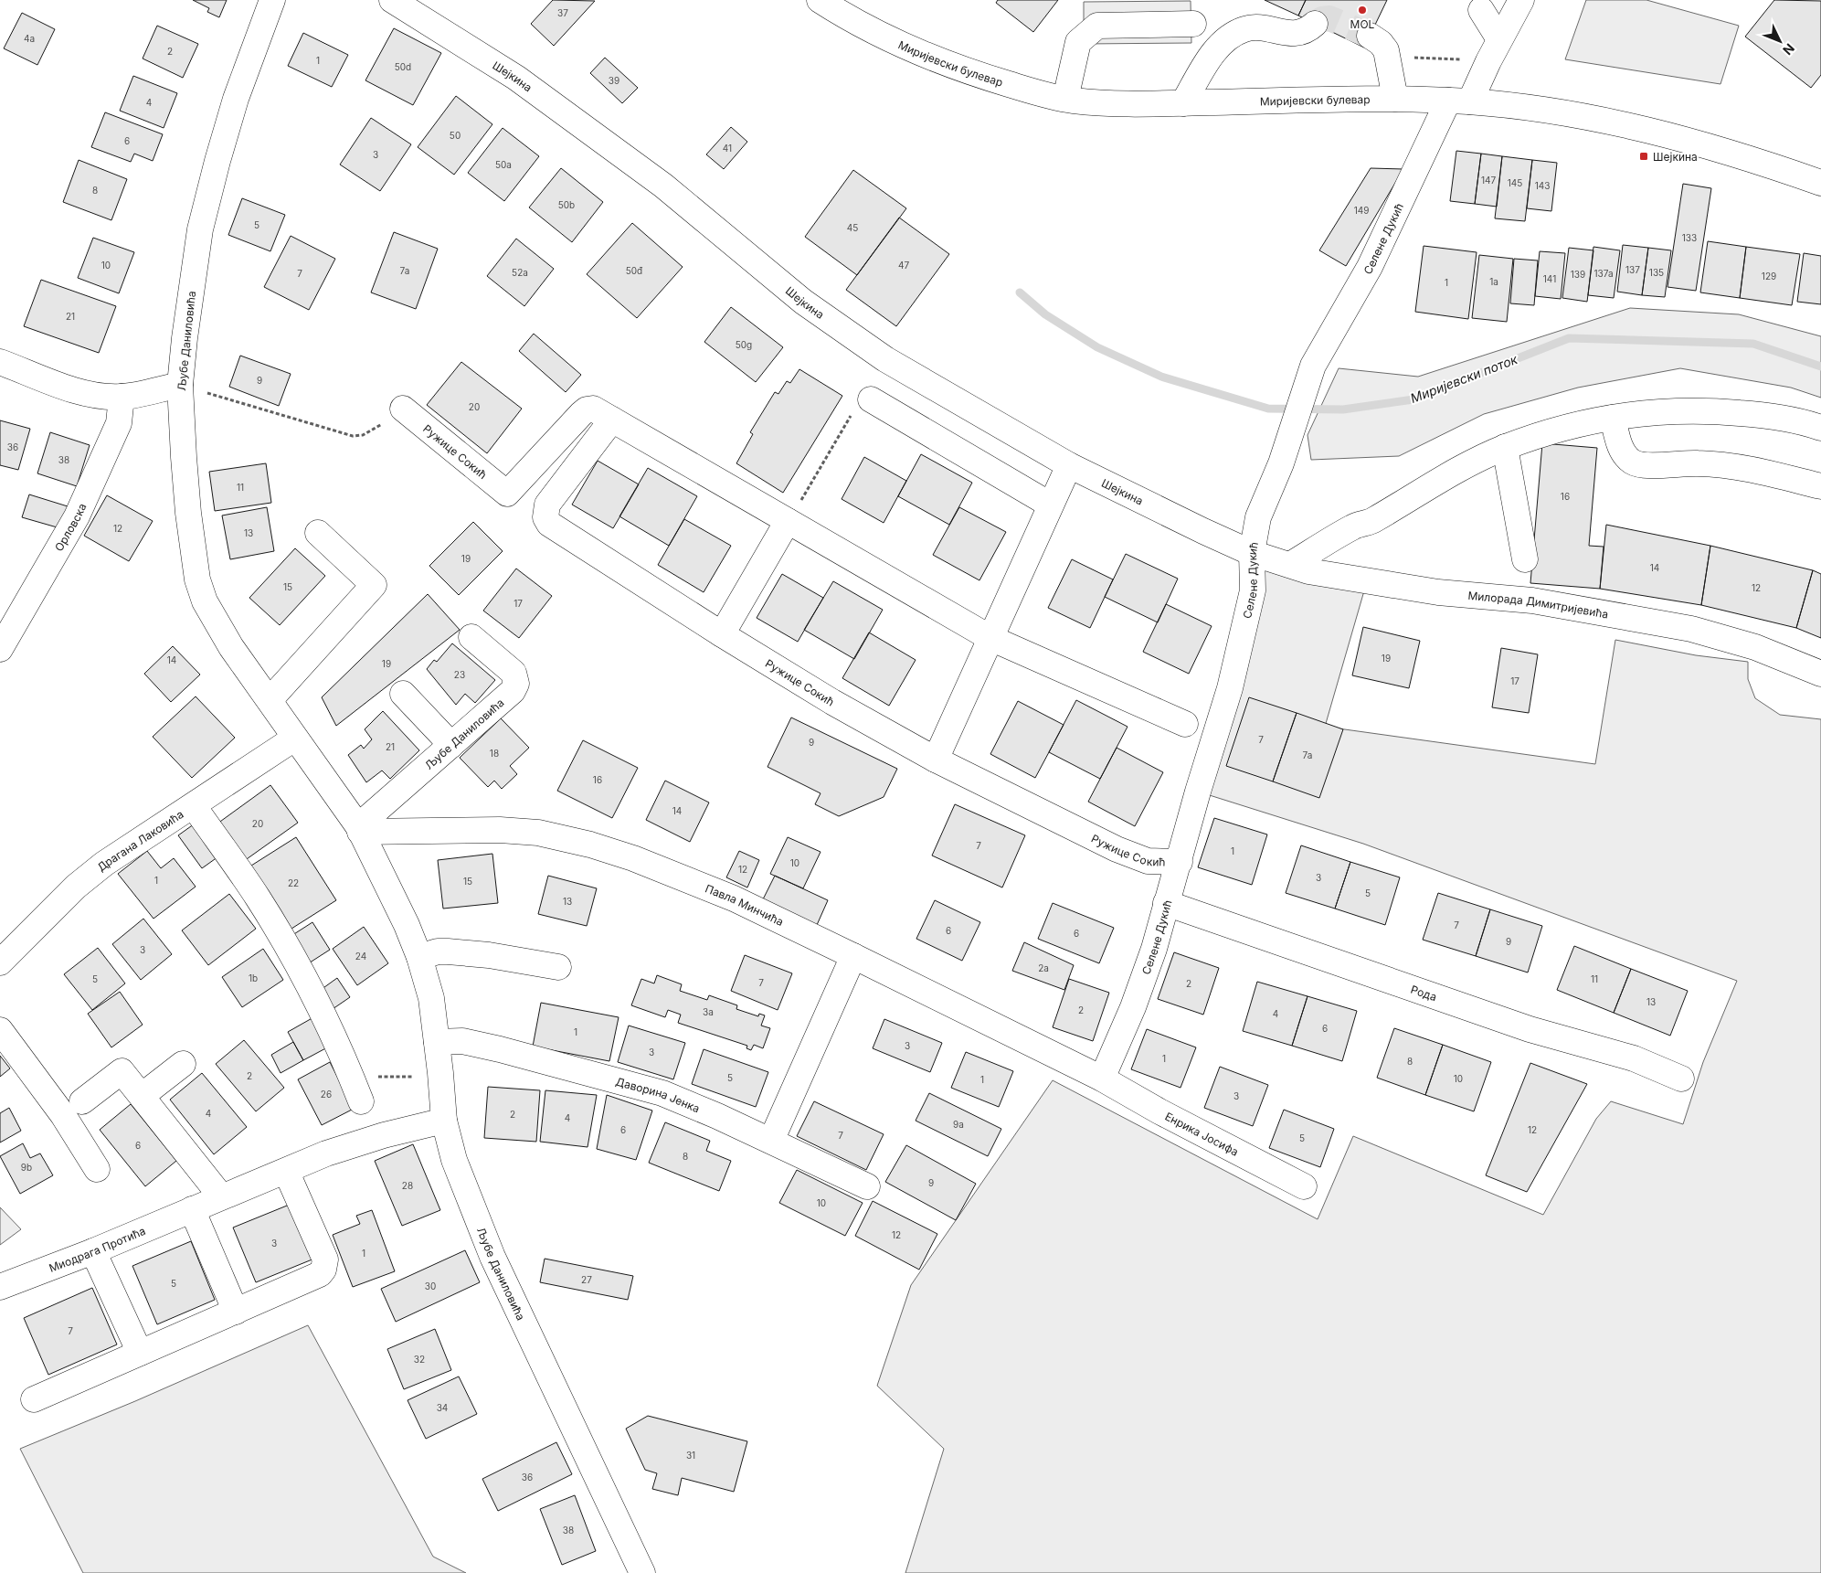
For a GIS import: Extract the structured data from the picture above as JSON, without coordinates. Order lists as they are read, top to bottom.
{
  "streets": {
    "street": [
      "Миријевски булевар",
      "Шејкина",
      "Селене Дукић",
      "Љубе Даниловића",
      "Ружице Сокић",
      "Орловска",
      "Милорада Димитријевића",
      "Драгана Лаковића",
      "Павла Минчића",
      "Рода",
      "Даворина Јенка",
      "Енрика Јосифа",
      "Миодрага Протића"
    ]
  },
  "crossings": [
    ["Миријевски булевар", "Селене Дукић"],
    ["Шејкина", "Селене Дукић"],
    ["Шејкина", "Милорада Димитријевића"],
    ["Селене Дукић", "Ружице Сокић"],
    ["Селене Дукић", "Милорада Димитријевића"],
    ["Селене Дукић", "Павла Минчића"],
    ["Селене Дукић", "Рода"],
    ["Селене Дукић", "Енрика Јосифа"],
    ["Љубе Даниловића", "Драгана Лаковића"],
    ["Љубе Даниловића", "Павла Минчића"],
    ["Љубе Даниловића", "Даворина Јенка"],
    ["Љубе Даниловића", "Миодрага Протића"],
    ["Павла Минчића", "Енрика Јосифа"]
  ],
  "water": ["Миријевски поток"],
  "places": {
    "other": ["MOL"],
    "transit": ["Шејкина"]
  },
  "house_numbers": [
    "37",
    "4a",
    "2",
    "1",
    "50d",
    "39",
    "4",
    "50",
    "6",
    "41",
    "3",
    "50a",
    "147",
    "145",
    "143",
    "8",
    "50b",
    "149",
    "5",
    "45",
    "133",
    "10",
    "47",
    "137",
    "7a",
    "50đ",
    "52a",
    "135",
    "7",
    "137a",
    "139",
    "129",
    "141",
    "1a",
    "1",
    "21",
    "50g",
    "9",
    "20",
    "36",
    "38",
    "11",
    "16",
    "12",
    "13",
    "19",
    "14",
    "15",
    "12",
    "17",
    "19",
    "14",
    "19",
    "23",
    "17",
    "7",
    "9",
    "21",
    "18",
    "7a",
    "16",
    "14",
    "20",
    "7",
    "1",
    "10",
    "12",
    "3",
    "1",
    "15",
    "22",
    "5",
    "13",
    "7",
    "6",
    "6",
    "9",
    "3",
    "24",
    "2a",
    "1b",
    "5",
    "11",
    "7",
    "2",
    "13",
    "2",
    "3a",
    "4",
    "6",
    "1",
    "3",
    "3",
    "1",
    "8",
    "2",
    "5",
    "10",
    "1",
    "26",
    "3",
    "4",
    "2",
    "4",
    "9a",
    "6",
    "12",
    "7",
    "5",
    "6",
    "8",
    "9b",
    "9",
    "28",
    "10",
    "12",
    "3",
    "1",
    "27",
    "5",
    "30",
    "7",
    "32",
    "34",
    "31",
    "36",
    "38"
  ],
  "north": "bottom right"
}
